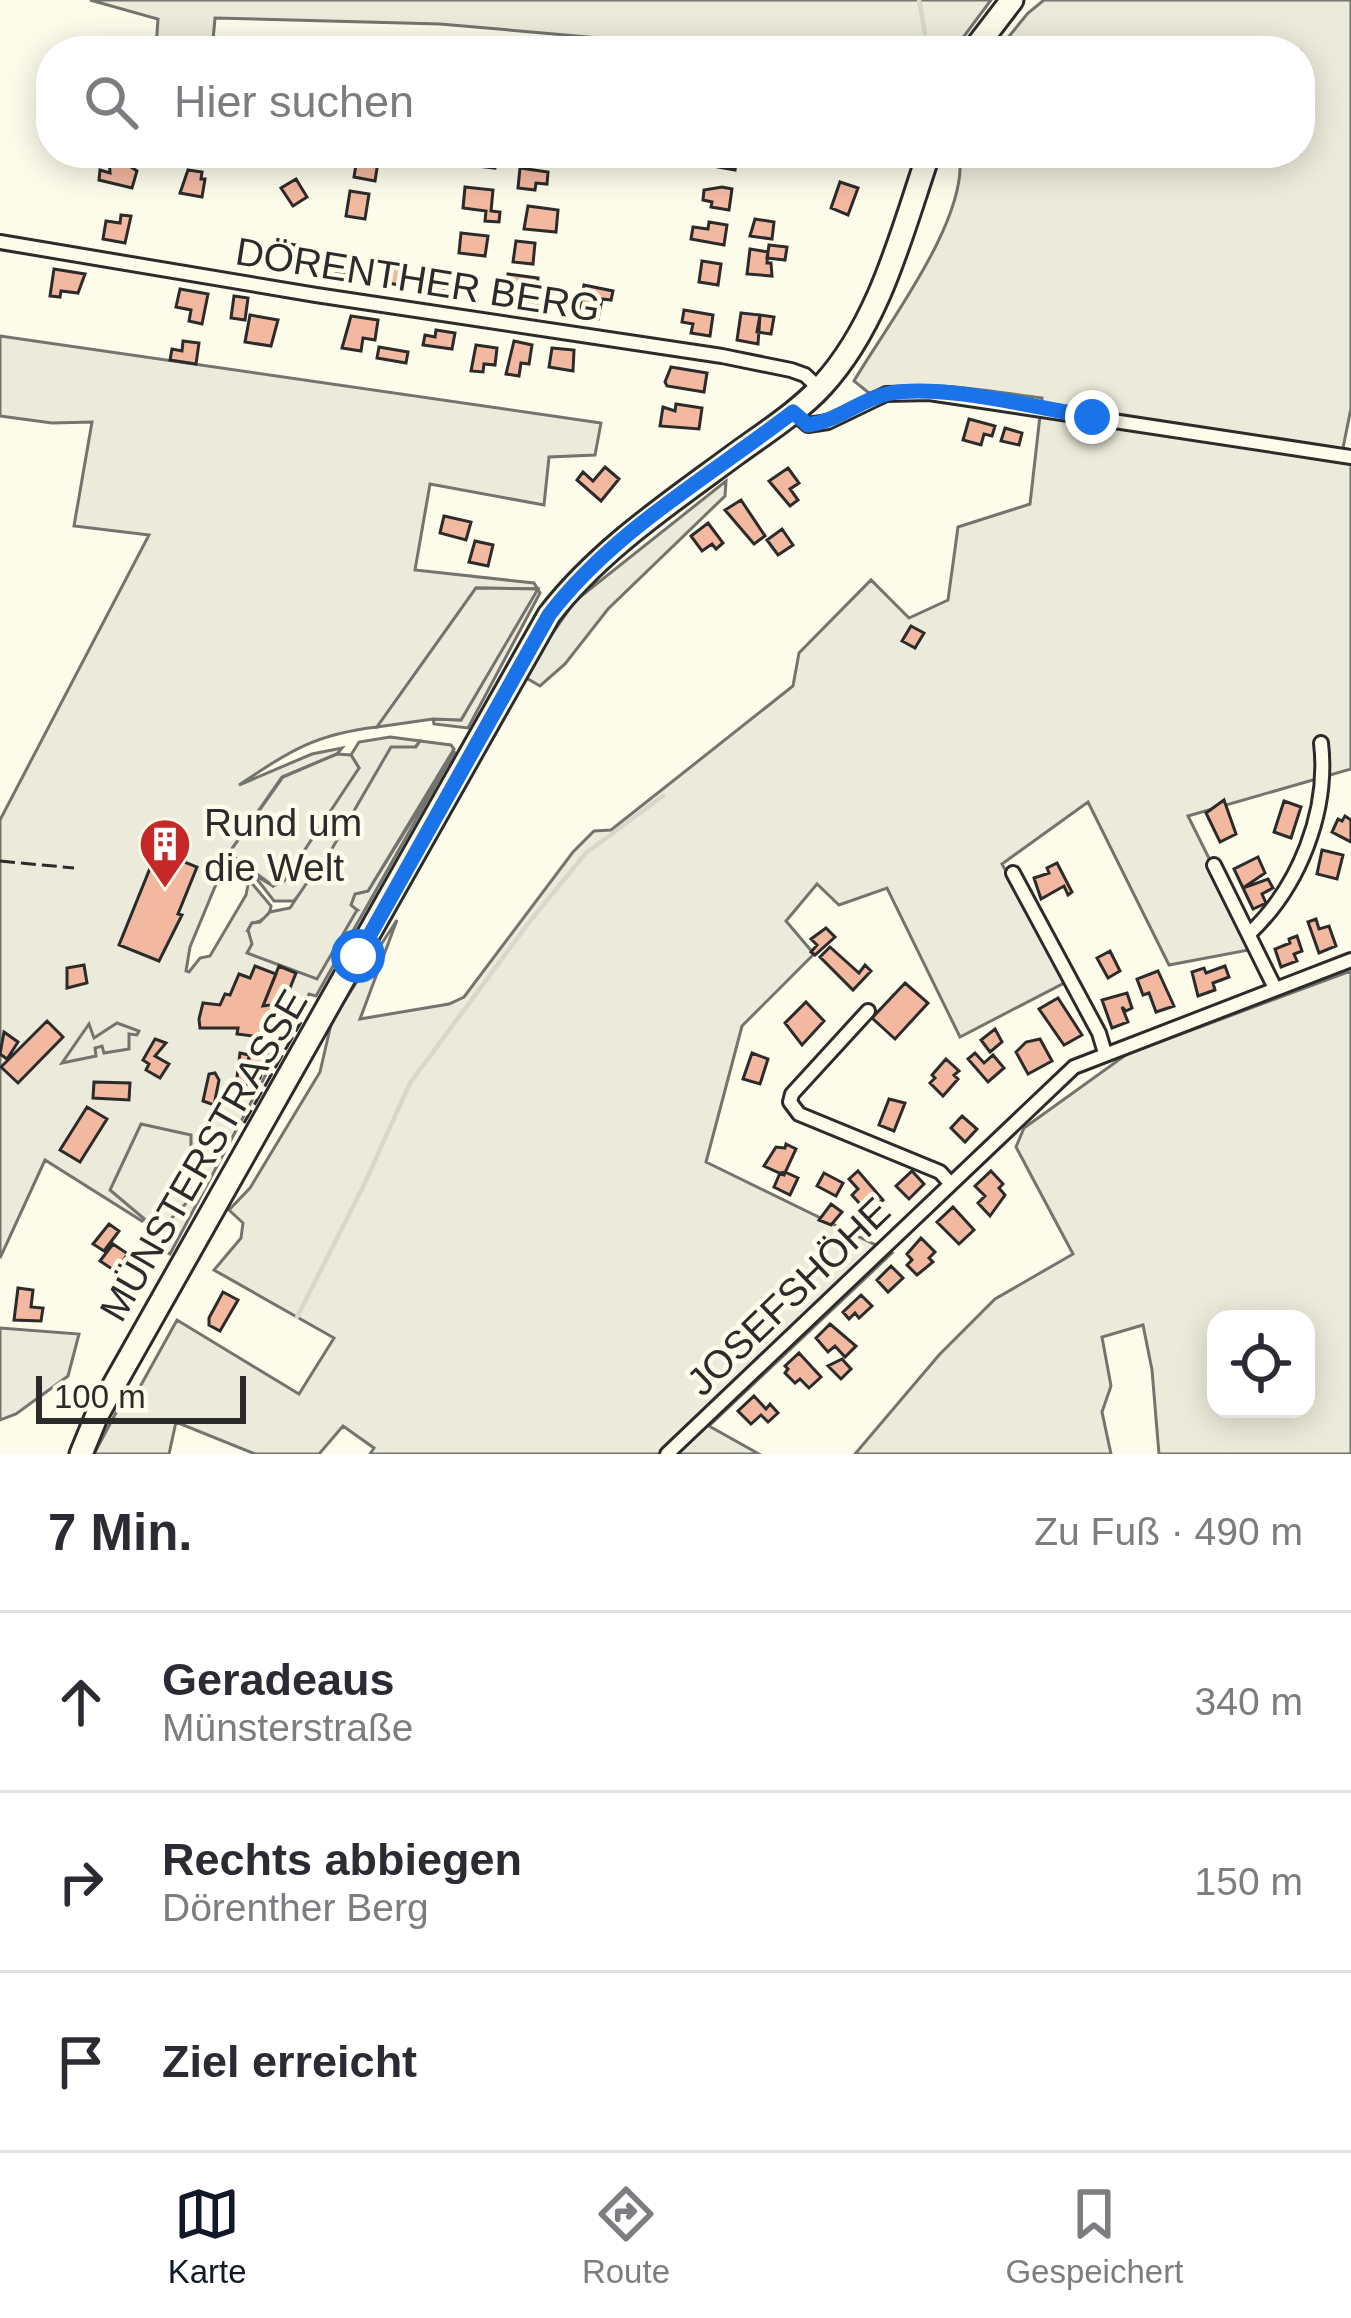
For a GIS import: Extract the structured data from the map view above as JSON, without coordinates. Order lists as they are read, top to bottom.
{
  "streets": {
    "main road": ["MÜNSTERSTRASSE"],
    "street": ["DÖRENTHER BERG", "JOSEFSHÖHE"]
  },
  "crossings": [
    ["DÖRENTHER BERG", "MÜNSTERSTRASSE"]
  ],
  "places": {
    "building": ["Rund um die Welt"]
  },
  "scale_bar": "100 m",
  "page": {
    "search": "Hier suchen",
    "scale": "100 m",
    "heading": ["7 Min.", "Zu Fuß · 490 m"],
    "list": [
      ["Geradeaus", "Münsterstraße", "340 m"],
      ["Rechts abbiegen", "Dörenther Berg", "150 m"],
      "Ziel erreicht"
    ],
    "nav": ["Karte", "Route", "Gespeichert"]
  }
}
